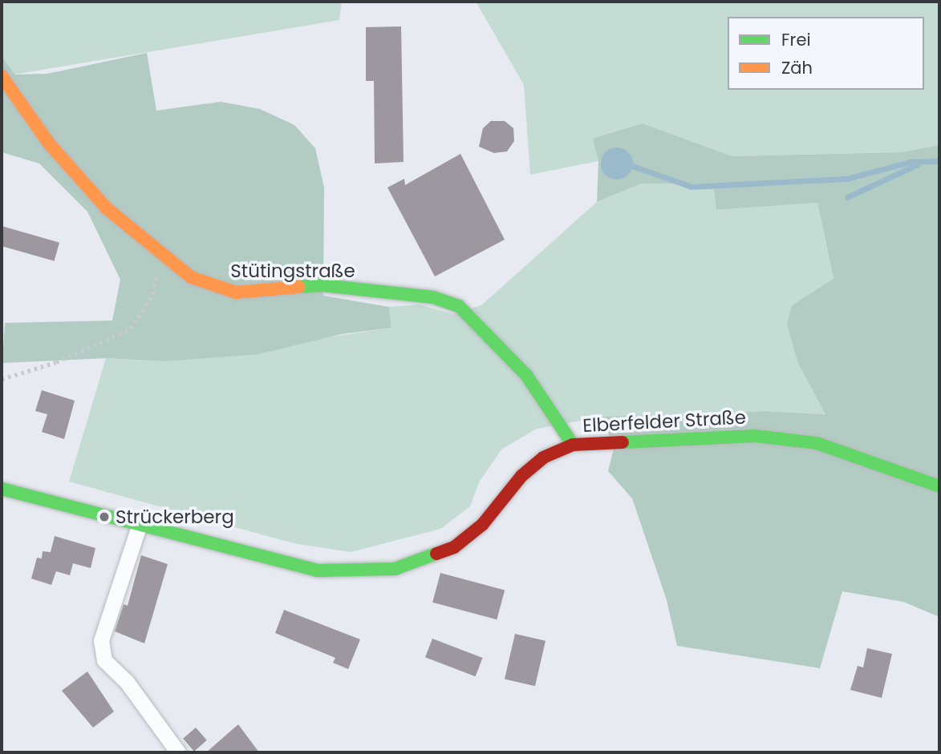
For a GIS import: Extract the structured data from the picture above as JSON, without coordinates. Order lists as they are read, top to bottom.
{
  "streets": {
    "main road": ["Stütingstraße", "Elberfelder Straße"]
  },
  "crossings": [
    ["Stütingstraße", "Elberfelder Straße"]
  ],
  "places": ["Strückerberg"],
  "legend": ["Frei", "Zäh"]
}
